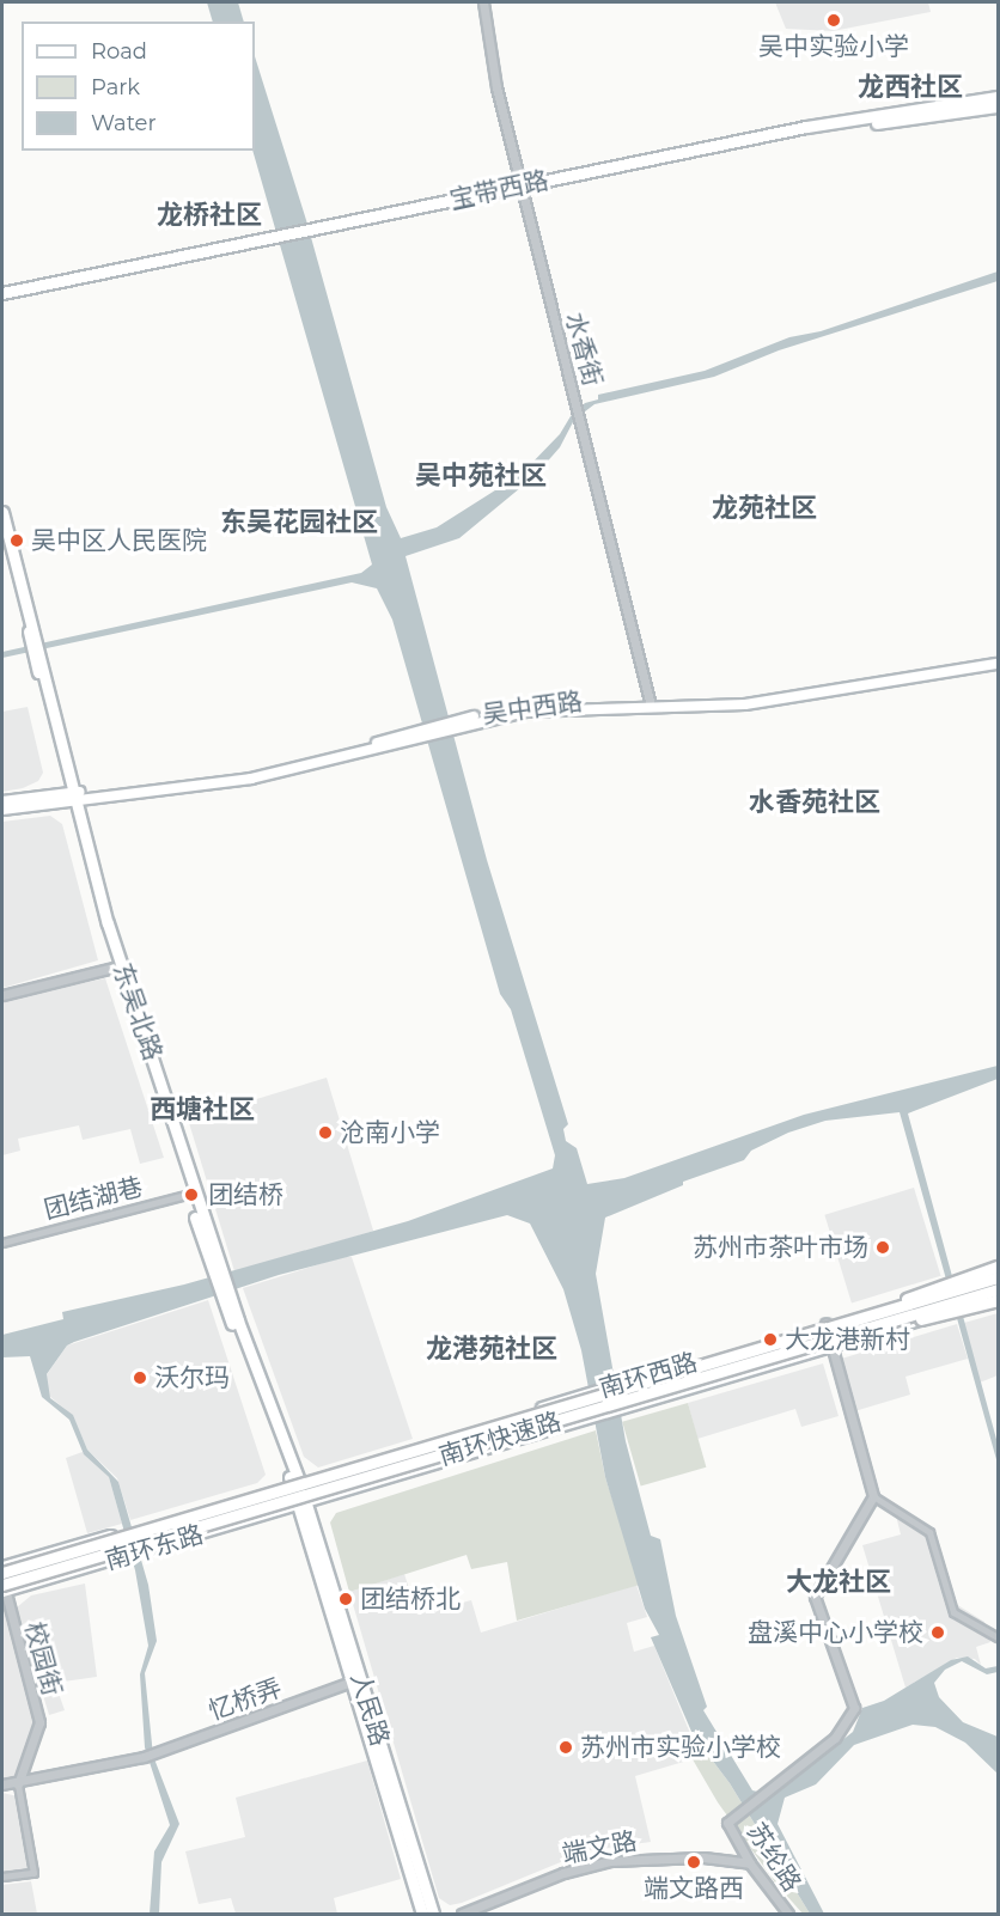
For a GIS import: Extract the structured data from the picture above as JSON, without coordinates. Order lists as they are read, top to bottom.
{
  "streets": {
    "main road": [
      "宝带西路",
      "吴中西路",
      "东吴北路",
      "南环西路",
      "南环快速路",
      "南环东路",
      "人民路"
    ],
    "street": [
      "水香街",
      "团结湖巷",
      "校园街",
      "忆桥弄",
      "端文路",
      "苏纶路"
    ]
  },
  "crossings": [
    ["宝带西路", "水香街"],
    ["水香街", "吴中西路"],
    ["吴中西路", "东吴北路"],
    ["东吴北路", "团结湖巷"],
    ["东吴北路", "南环西路"],
    ["东吴北路", "南环东路"],
    ["东吴北路", "人民路"],
    ["南环西路", "南环快速路"],
    ["南环西路", "南环东路"],
    ["南环西路", "人民路"],
    ["南环快速路", "南环东路"],
    ["南环快速路", "校园街"],
    ["南环东路", "校园街"],
    ["南环东路", "人民路"],
    ["校园街", "忆桥弄"],
    ["忆桥弄", "人民路"],
    ["端文路", "苏纶路"]
  ],
  "districts": [
    "龙西社区",
    "龙桥社区",
    "吴中苑社区",
    "龙苑社区",
    "东吴花园社区",
    "水香苑社区",
    "西塘社区",
    "龙港苑社区",
    "大龙社区"
  ],
  "places": [
    "吴中实验小学",
    "吴中区人民医院",
    "沧南小学",
    "团结桥",
    "苏州市茶叶市场",
    "大龙港新村",
    "沃尔玛",
    "团结桥北",
    "盘溪中心小学校",
    "苏州市实验小学校",
    "端文路西"
  ],
  "legend": ["Road", "Park", "Water"]
}
